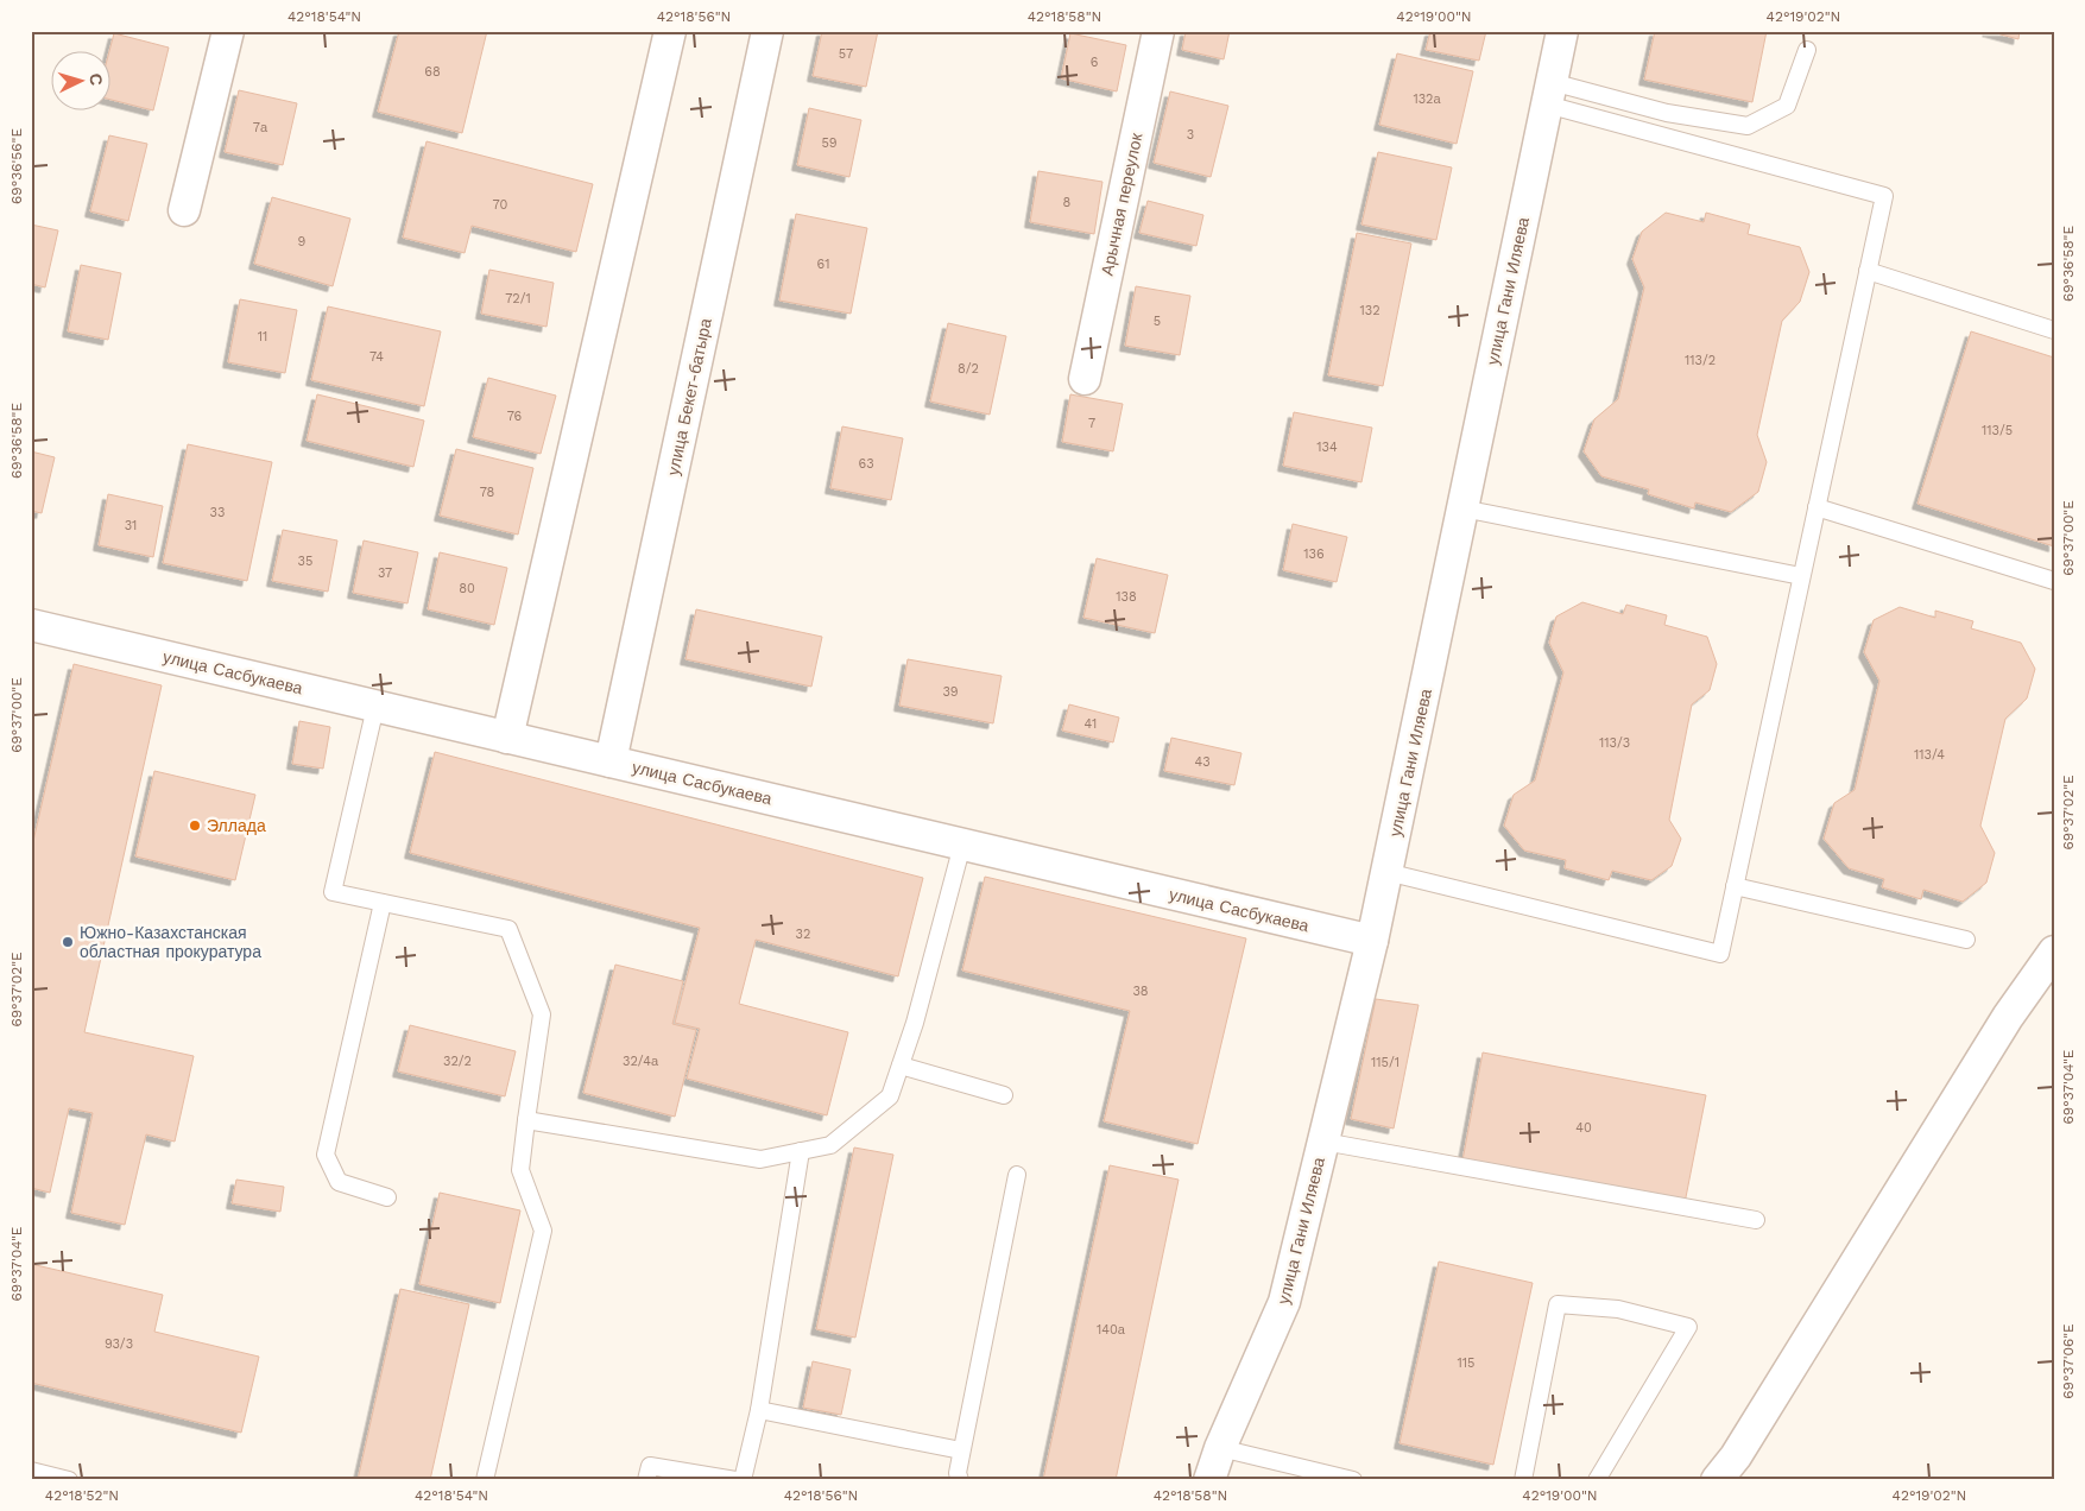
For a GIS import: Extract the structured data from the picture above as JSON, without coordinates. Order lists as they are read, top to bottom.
{
  "streets": {
    "street": [
      "Арычная переулок",
      "улица Гани Иляева",
      "улица Бекет-батыра",
      "улица Сасбукаева"
    ]
  },
  "crossings": [
    ["улица Гани Иляева", "улица Сасбукаева"],
    ["улица Бекет-батыра", "улица Сасбукаева"]
  ],
  "places": ["Эллада", "Южно-Казахстанская областная прокуратура"],
  "house_numbers": [
    "57",
    "6",
    "68",
    "132а",
    "7а",
    "3",
    "59",
    "8",
    "70",
    "9",
    "61",
    "72/1",
    "132",
    "5",
    "11",
    "74",
    "113/2",
    "8/2",
    "76",
    "7",
    "113/5",
    "134",
    "63",
    "78",
    "33",
    "31",
    "136",
    "35",
    "37",
    "80",
    "138",
    "39",
    "41",
    "113/3",
    "113/4",
    "43",
    "32",
    "38",
    "32/2",
    "32/4а",
    "115/1",
    "40",
    "140а",
    "93/3",
    "115"
  ],
  "north": "right",
  "coordinates": [
    "42°18'54\"N",
    "42°18'56\"N",
    "42°18'58\"N",
    "42°19'00\"N",
    "42°19'02\"N",
    "69°36'56\"E",
    "69°36'58\"E",
    "69°37'00\"E",
    "69°37'02\"E",
    "69°37'04\"E",
    "69°37'06\"E",
    "42°18'52\"N"
  ]
}
